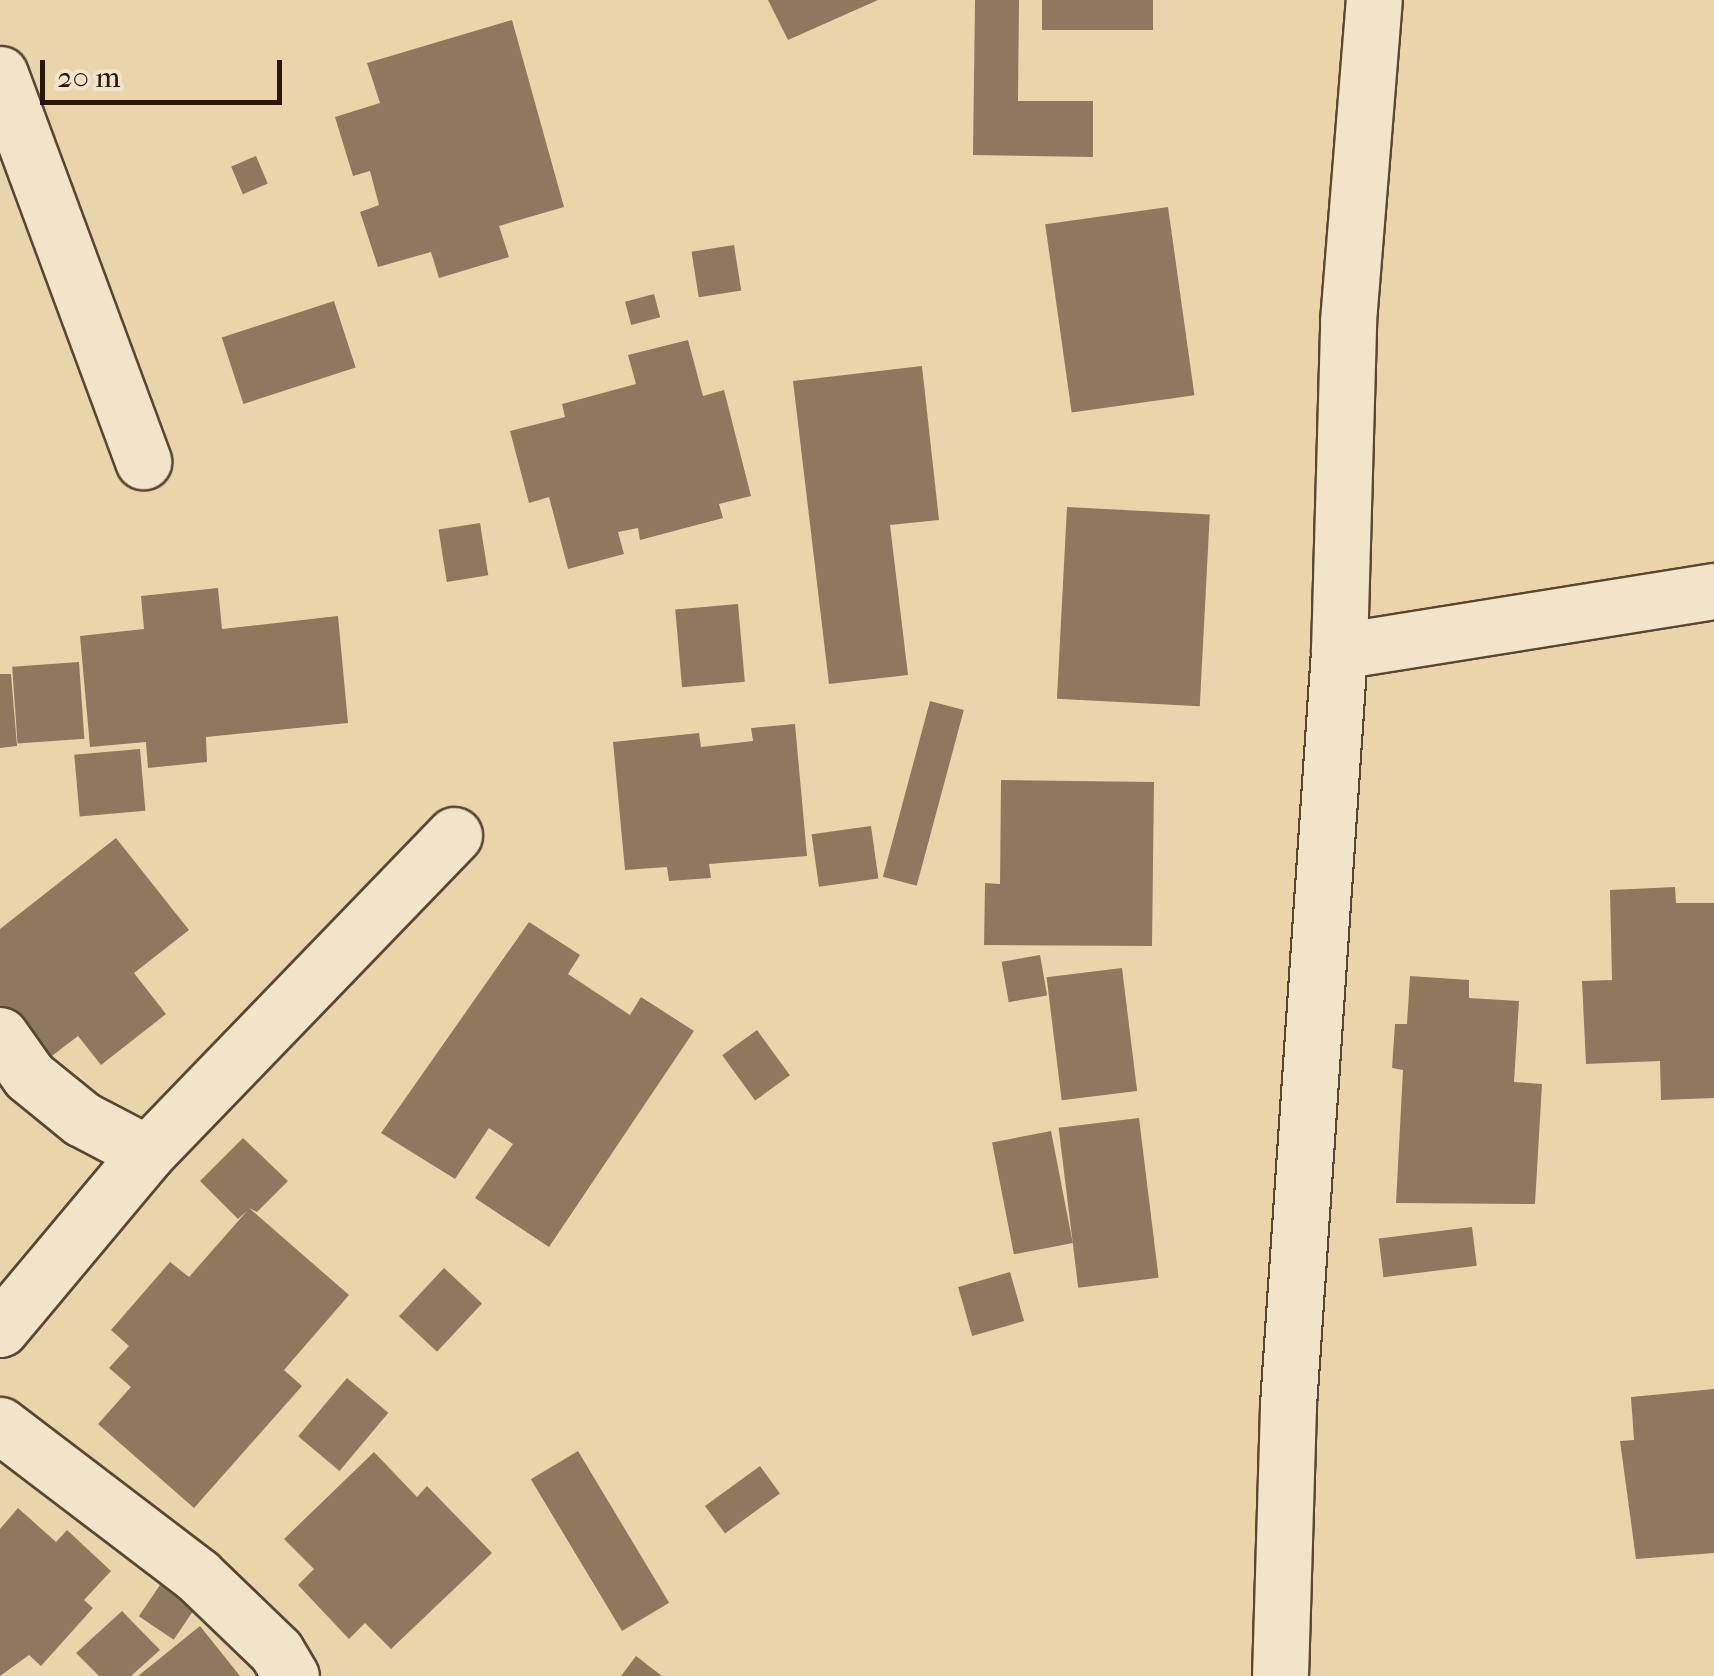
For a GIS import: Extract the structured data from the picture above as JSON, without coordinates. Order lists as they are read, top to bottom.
{
  "scale_bar": "20 m"
}
